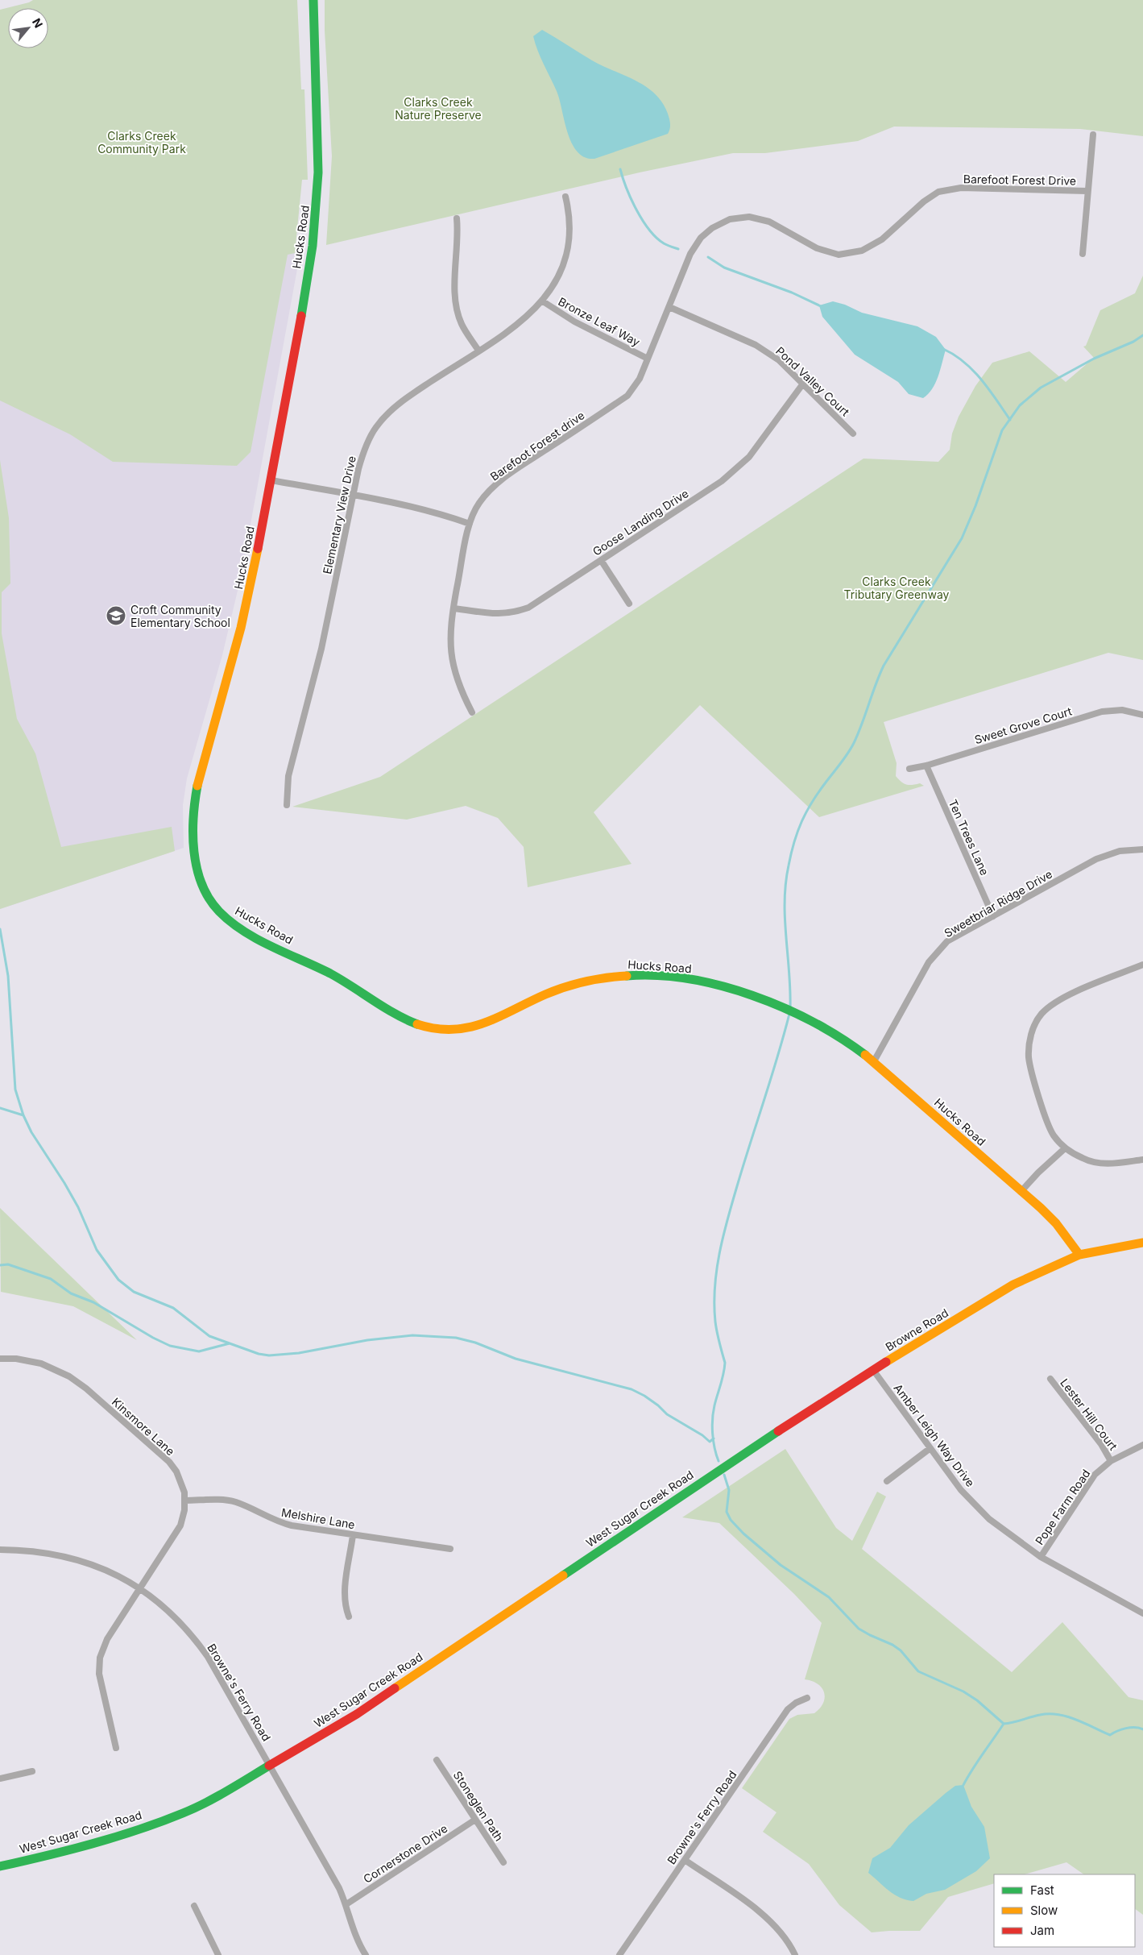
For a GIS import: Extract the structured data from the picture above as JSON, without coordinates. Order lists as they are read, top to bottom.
{
  "streets": {
    "main road": ["Hucks Road", "Browne Road", "West Sugar Creek Road"],
    "street": [
      "Barefoot Forest Drive",
      "Bronze Leaf Way",
      "Pond Valley Court",
      "Barefoot Forest drive",
      "Elementary View Drive",
      "Goose Landing Drive",
      "Sweet Grove Court",
      "Ten Trees Lane",
      "Sweetbriar Ridge Drive",
      "Lester Hill Court",
      "Kinsmore Lane",
      "Amber Leigh Way Drive",
      "Pope Farm Road",
      "Melshire Lane",
      "Browne's Ferry Road",
      "Stoneglen Path",
      "Cornerstone Drive"
    ]
  },
  "crossings": [
    ["Barefoot Forest Drive", "Pond Valley Court"],
    ["Barefoot Forest Drive", "Barefoot Forest drive"],
    ["Hucks Road", "Sweetbriar Ridge Drive"],
    ["Hucks Road", "Browne Road"],
    ["Bronze Leaf Way", "Barefoot Forest drive"],
    ["Bronze Leaf Way", "Elementary View Drive"],
    ["Pond Valley Court", "Barefoot Forest drive"],
    ["Pond Valley Court", "Goose Landing Drive"],
    ["Barefoot Forest drive", "Goose Landing Drive"],
    ["Sweet Grove Court", "Ten Trees Lane"],
    ["Ten Trees Lane", "Sweetbriar Ridge Drive"],
    ["Browne Road", "Amber Leigh Way Drive"],
    ["Browne Road", "West Sugar Creek Road"],
    ["Lester Hill Court", "Pope Farm Road"],
    ["Kinsmore Lane", "Melshire Lane"],
    ["Kinsmore Lane", "Browne's Ferry Road"],
    ["Amber Leigh Way Drive", "Pope Farm Road"],
    ["West Sugar Creek Road", "Browne's Ferry Road"],
    ["Browne's Ferry Road", "Cornerstone Drive"],
    ["Stoneglen Path", "Cornerstone Drive"]
  ],
  "parks": ["Clarks Creek Nature Preserve", "Clarks Creek Community Park", "Clarks Creek Tributary Greenway"],
  "places": {
    "school or university": ["Croft Community Elementary School"]
  },
  "legend": ["Fast", "Slow", "Jam"],
  "north": "top right"
}
